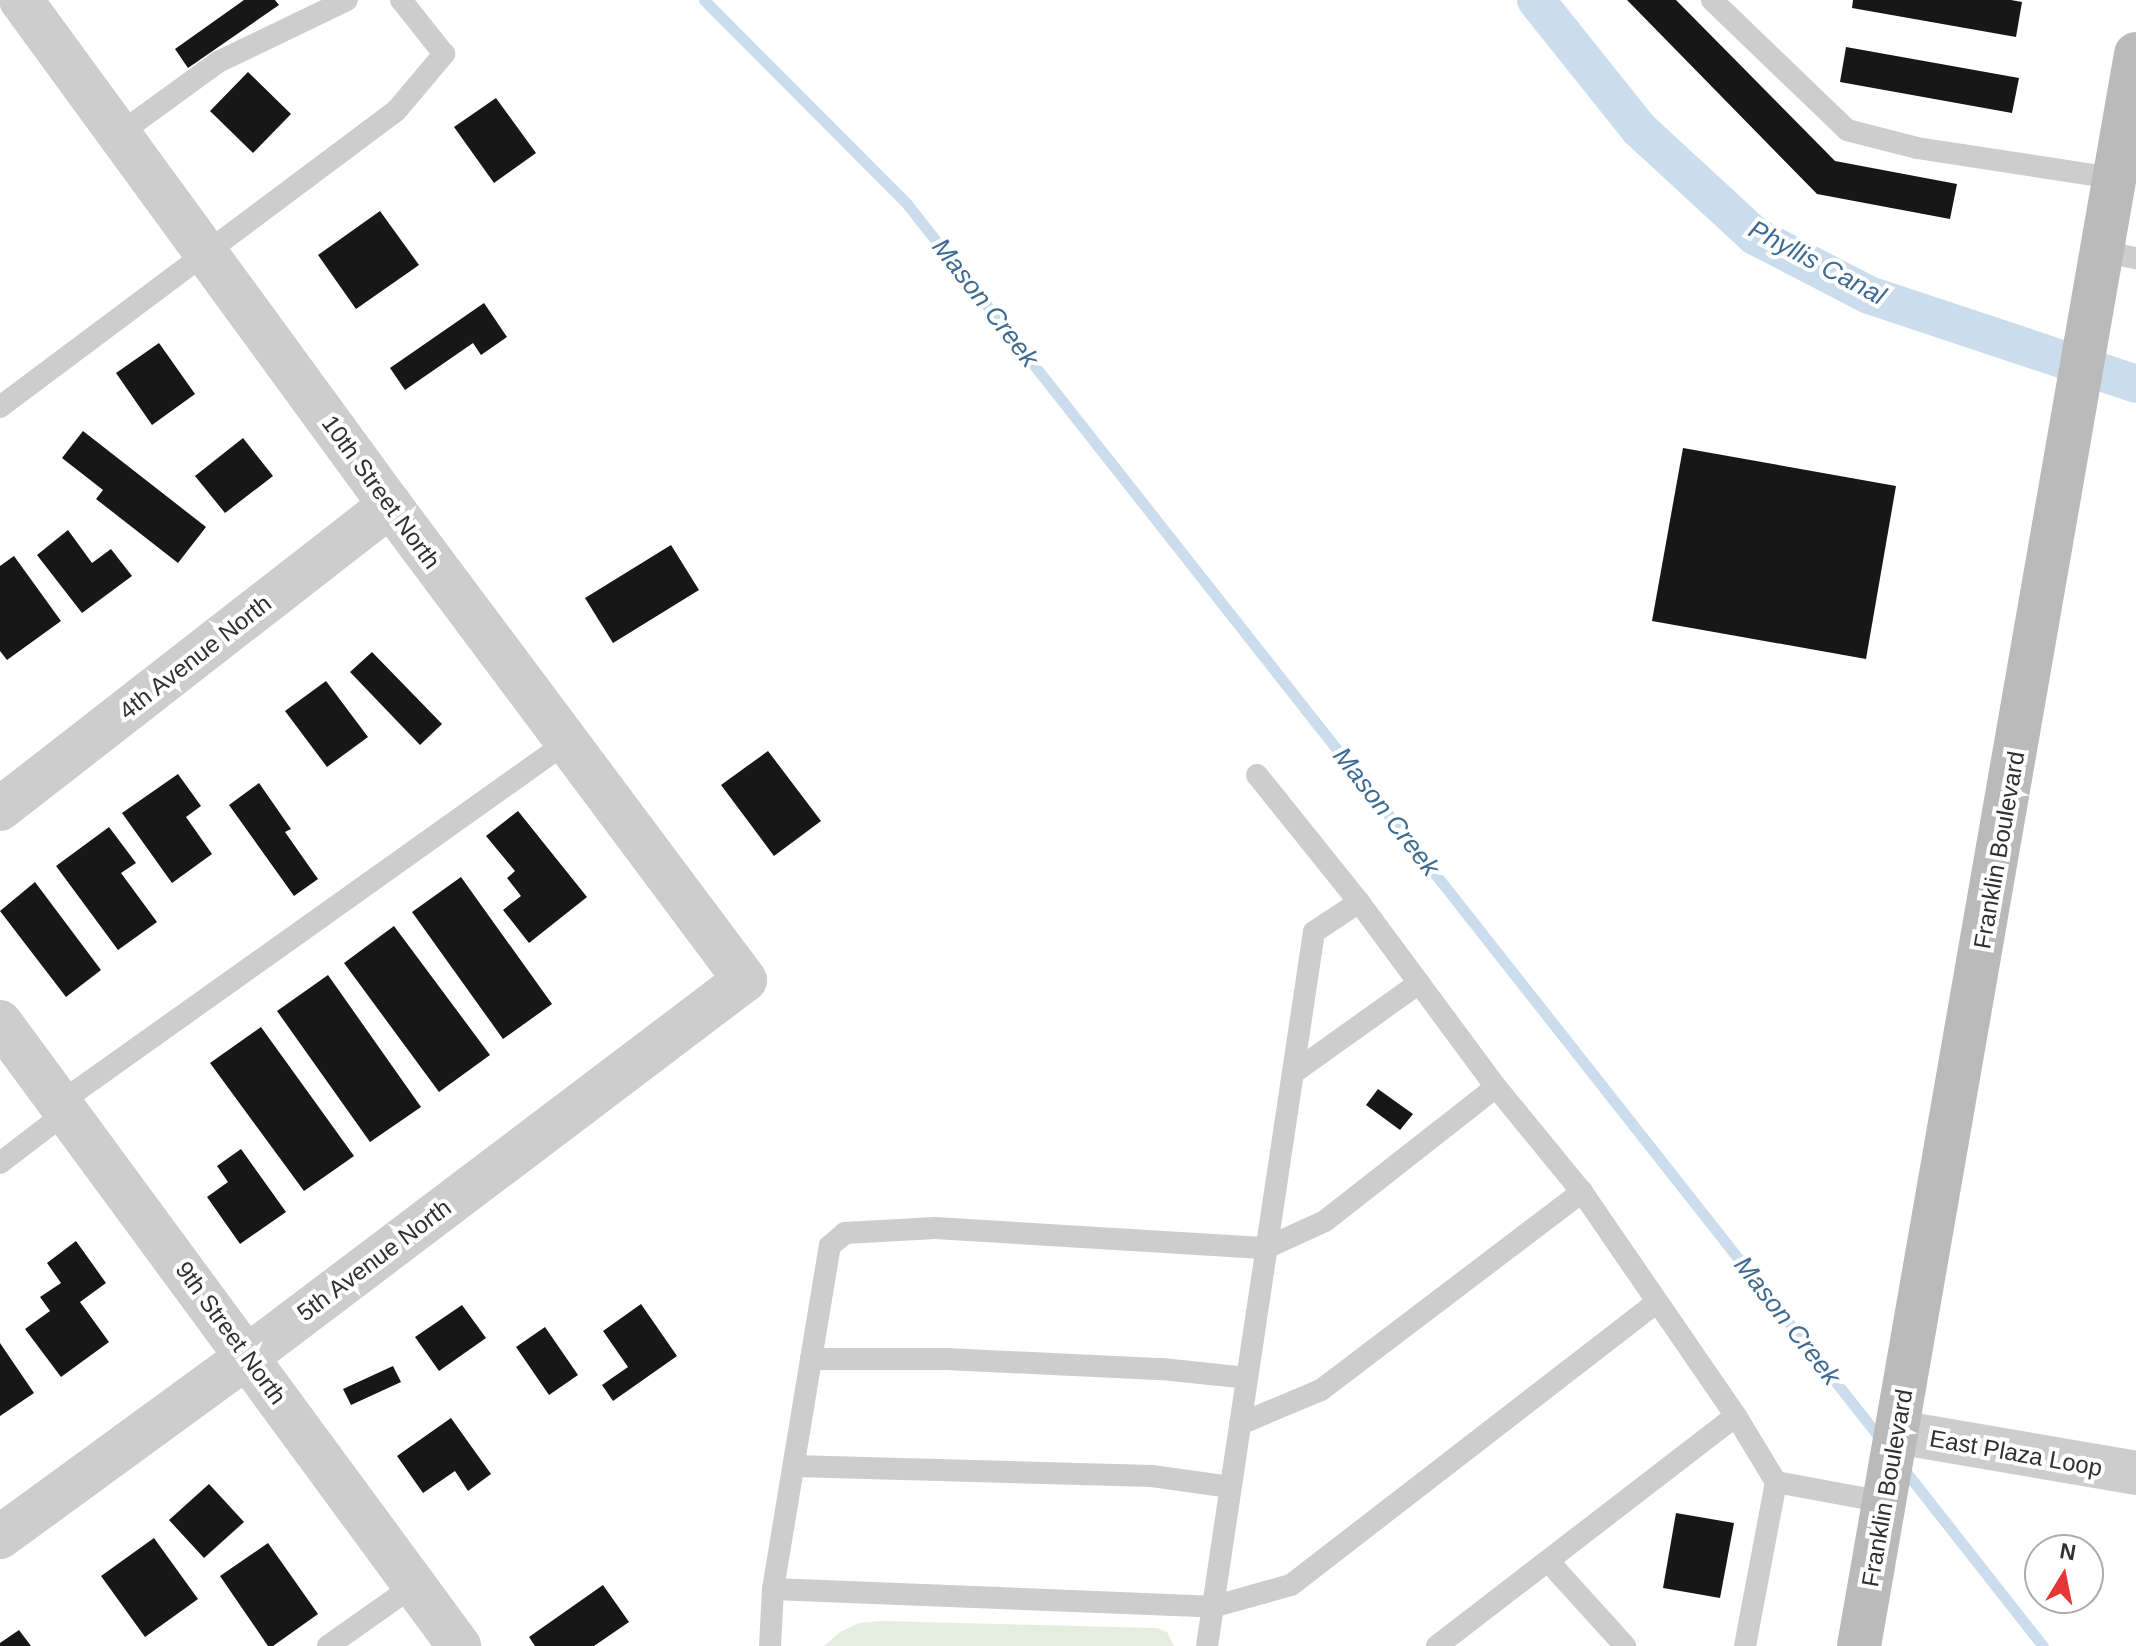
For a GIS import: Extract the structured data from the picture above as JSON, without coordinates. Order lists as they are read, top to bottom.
{
  "streets": {
    "main road": ["Franklin Boulevard"],
    "street": [
      "10th Street North",
      "4th Avenue North",
      "5th Avenue North",
      "9th Street North",
      "East Plaza Loop"
    ]
  },
  "crossings": [
    ["10th Street North", "4th Avenue North"],
    ["10th Street North", "5th Avenue North"],
    ["Franklin Boulevard", "East Plaza Loop"],
    ["5th Avenue North", "9th Street North"]
  ],
  "water": ["Phyllis Canal", "Mason Creek"],
  "north": "top"
}
